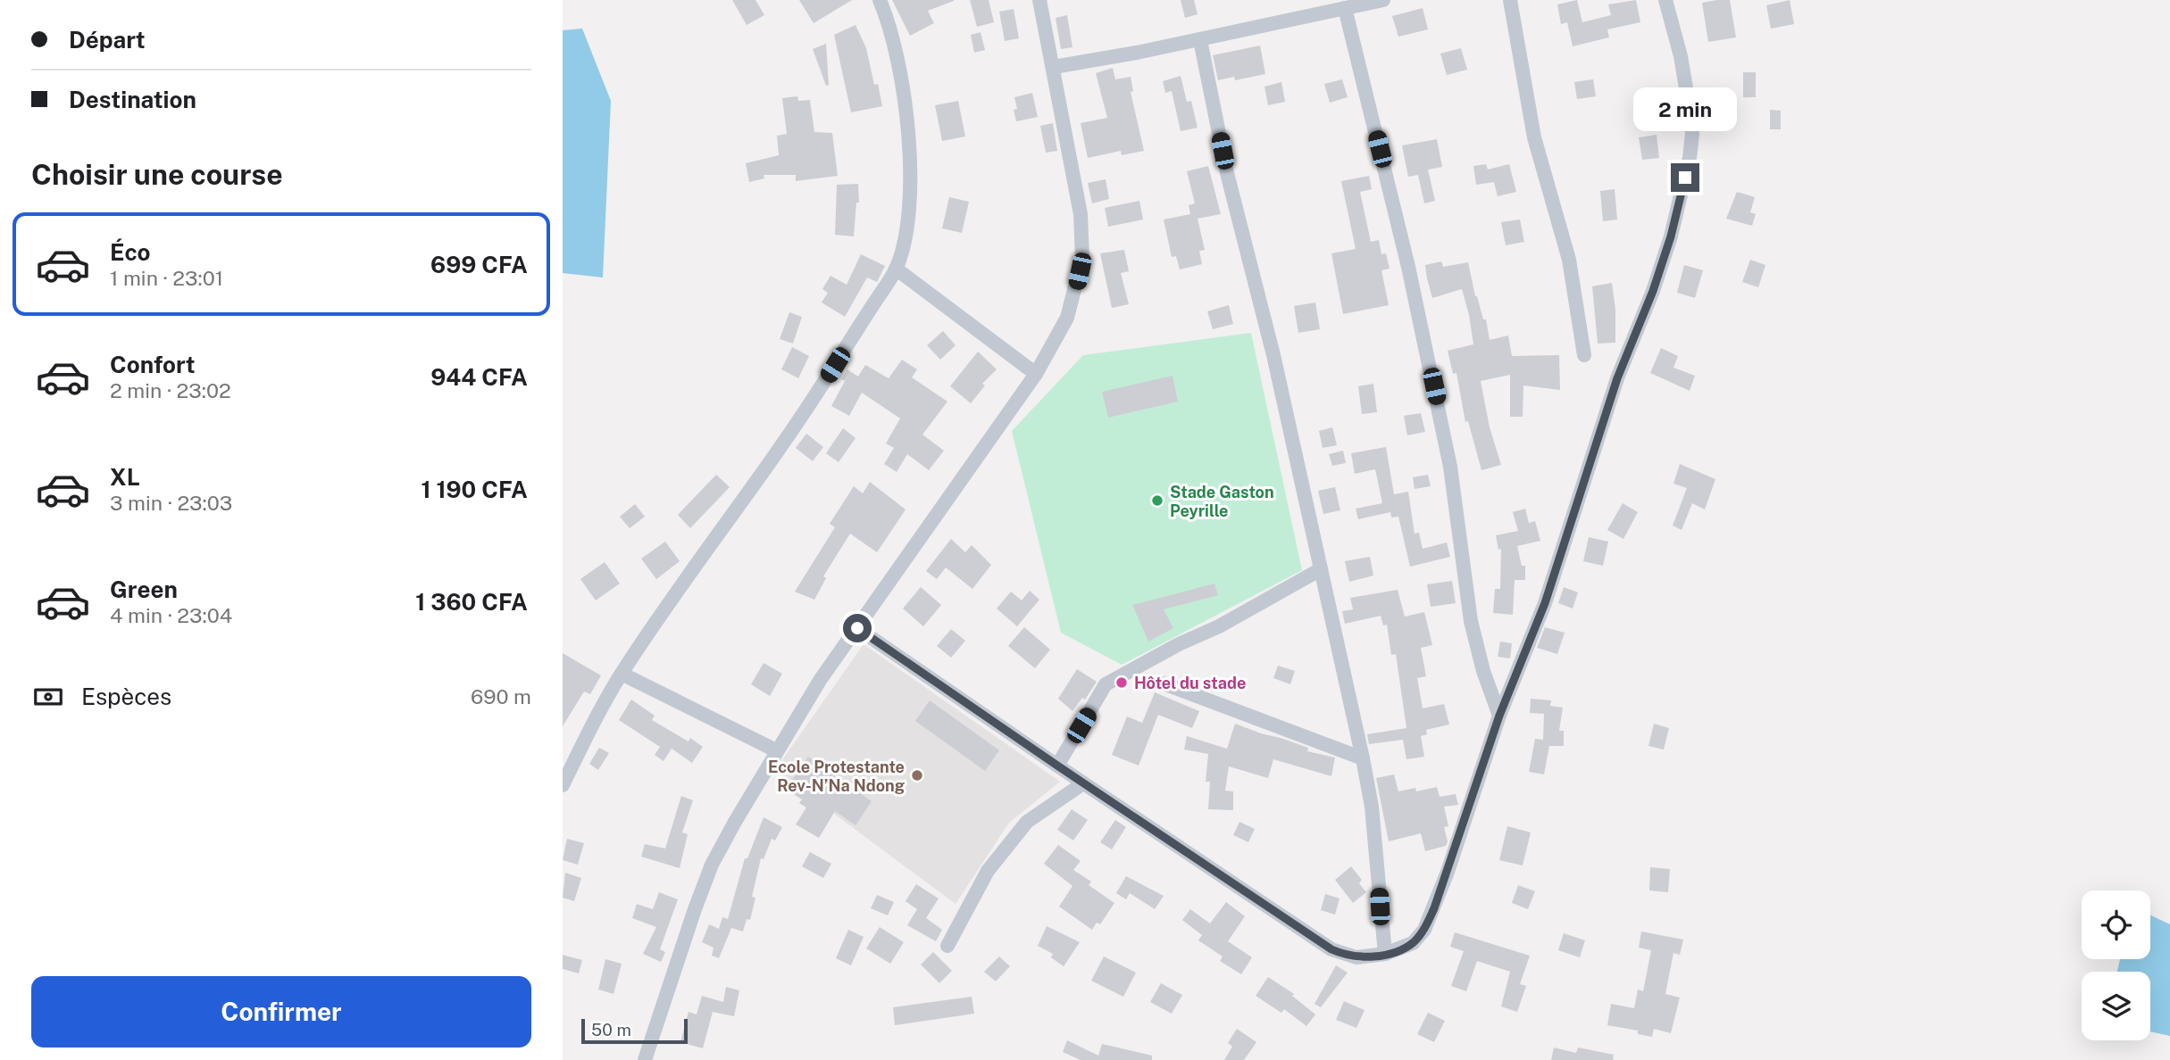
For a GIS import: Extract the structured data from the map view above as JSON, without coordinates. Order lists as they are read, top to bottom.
{
  "places": ["Stade Gaston Peyrille", "Hôtel du stade", "Ecole Protestante Rev-N’Na Ndong"],
  "scale_bar": "50 m",
  "page": {
    "banner": ["Départ", "Destination"],
    "bubble": "2 min",
    "heading": "Choisir une course",
    "list": [
      {
        "name": "Éco",
        "note": "1 min · 23:01",
        "value": "699 CFA"
      },
      {
        "name": "Confort",
        "note": "2 min · 23:02",
        "value": "944 CFA"
      },
      {
        "name": "XL",
        "note": "3 min · 23:03",
        "value": "1 190 CFA"
      },
      {
        "name": "Green",
        "note": "4 min · 23:04",
        "value": "1 360 CFA"
      }
    ],
    "pay": ["Espèces", "690 m"],
    "buttons": "Confirmer",
    "scale": "50 m"
  }
}
